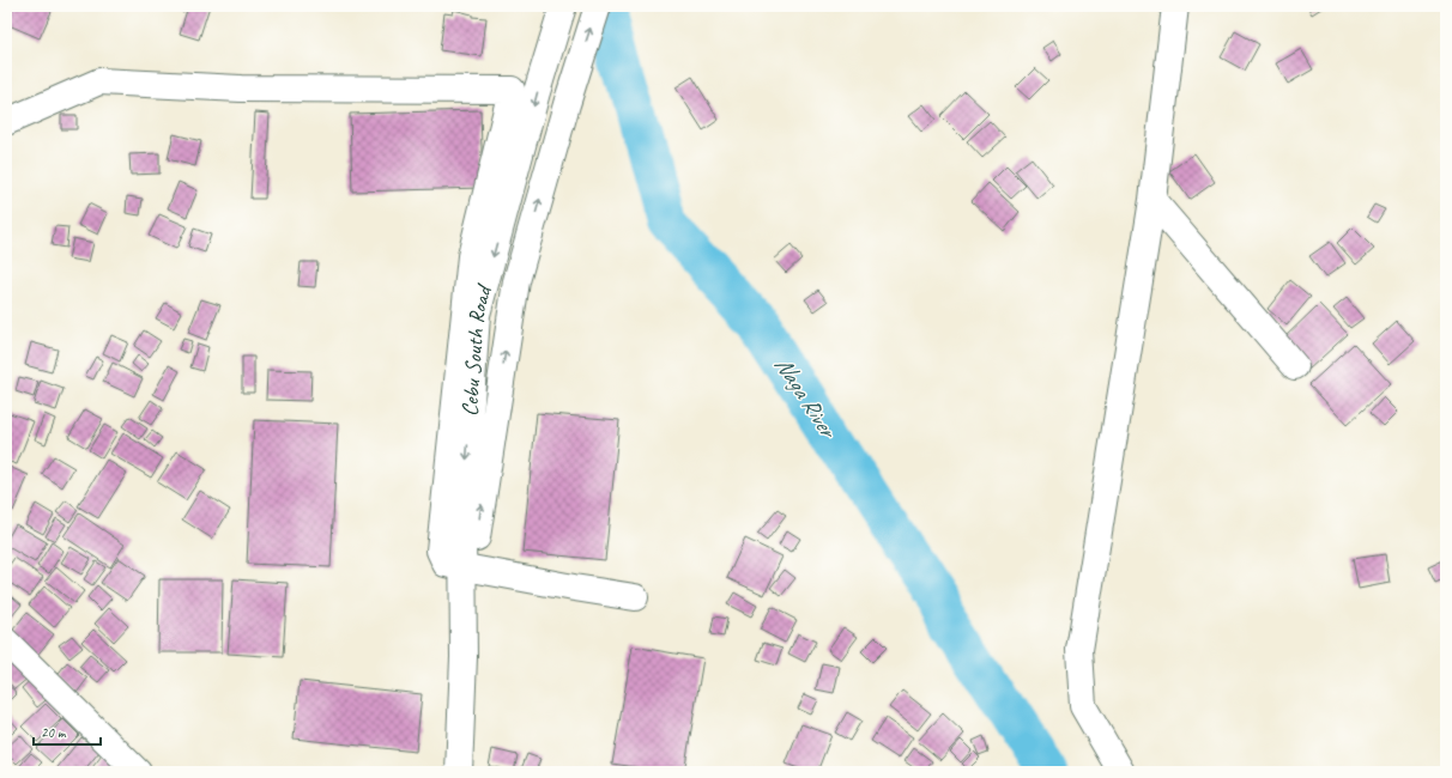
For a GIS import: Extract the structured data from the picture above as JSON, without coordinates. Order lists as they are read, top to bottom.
{
  "streets": {
    "main road": ["Cebu South Road"]
  },
  "water": ["Naga River"],
  "scale_bar": "20 m"
}
